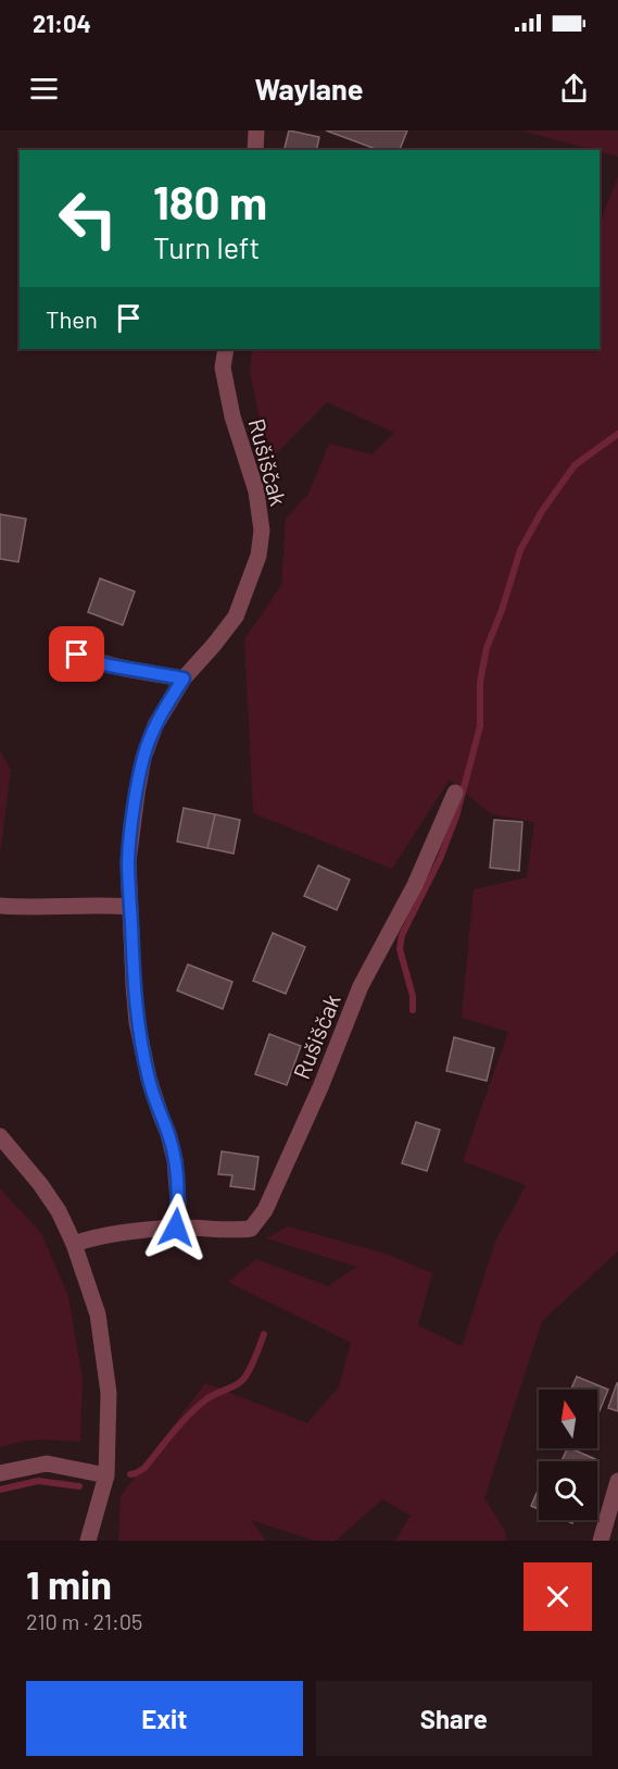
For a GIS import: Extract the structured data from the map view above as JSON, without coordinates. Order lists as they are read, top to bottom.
{
  "streets": {
    "street": ["Rušiščak"]
  },
  "north": "top",
  "page": {
    "status": "21:04",
    "header": "Waylane",
    "turn": ["180 m", "Turn left"],
    "then": "Then",
    "heading": ["1 min", "210 m · 21:05"],
    "buttons": ["Exit", "Share"]
  }
}
